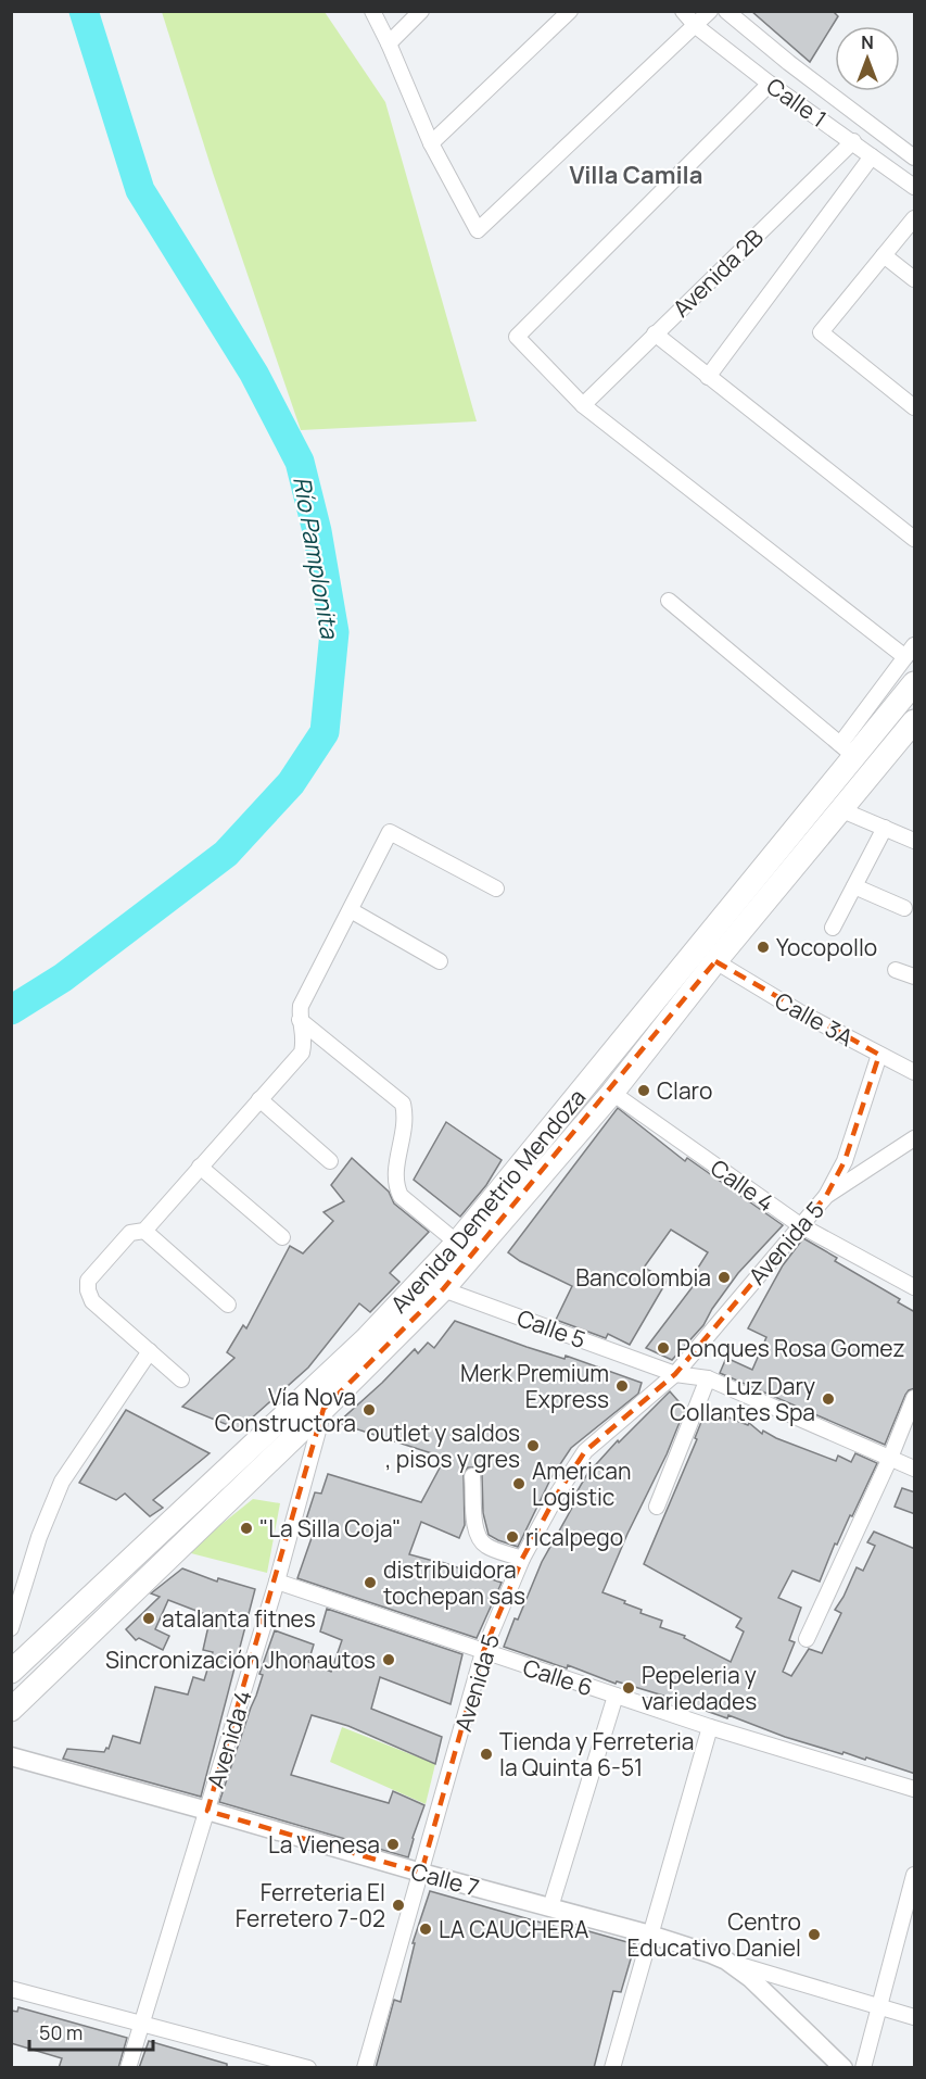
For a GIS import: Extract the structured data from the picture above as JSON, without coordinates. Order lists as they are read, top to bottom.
{
  "streets": {
    "main road": ["Avenida Demetrio Mendoza"],
    "street": [
      "Calle 1",
      "Avenida 2B",
      "Calle 3A",
      "Calle 4",
      "Avenida 5",
      "Calle 5",
      "Calle 6",
      "Avenida 4",
      "Calle 7"
    ]
  },
  "crossings": [
    ["Calle 1", "Avenida 2B"],
    ["Calle 3A", "Avenida Demetrio Mendoza"],
    ["Calle 4", "Avenida Demetrio Mendoza"],
    ["Calle 4", "Avenida 5"],
    ["Avenida Demetrio Mendoza", "Calle 5"],
    ["Avenida Demetrio Mendoza", "Avenida 4"],
    ["Avenida 5", "Calle 5"],
    ["Avenida 5", "Calle 6"],
    ["Avenida 5", "Calle 7"],
    ["Calle 6", "Avenida 4"],
    ["Avenida 4", "Calle 7"]
  ],
  "districts": ["Villa Camila"],
  "water": ["Río Pamplonita"],
  "places": [
    "Yocopollo",
    "Claro",
    "Bancolombia",
    "Ponques Rosa Gomez",
    "Merk Premium Express",
    "Luz Dary Collantes Spa",
    "Vía Nova Constructora",
    "outlet y saldos , pisos y gres",
    "American Logistic",
    "\"La Silla Coja\"",
    "ricalpego",
    "distribuidora tochepan sas",
    "atalanta fitnes",
    "Sincronización Jhonautos",
    "Pepeleria y variedades",
    "Tienda y Ferreteria la Quinta 6-51",
    "La Vienesa",
    "Ferreteria El Ferretero 7-02",
    "LA CAUCHERA",
    "Centro Educativo Daniel"
  ],
  "scale_bar": "50 m",
  "north": "top"
}
